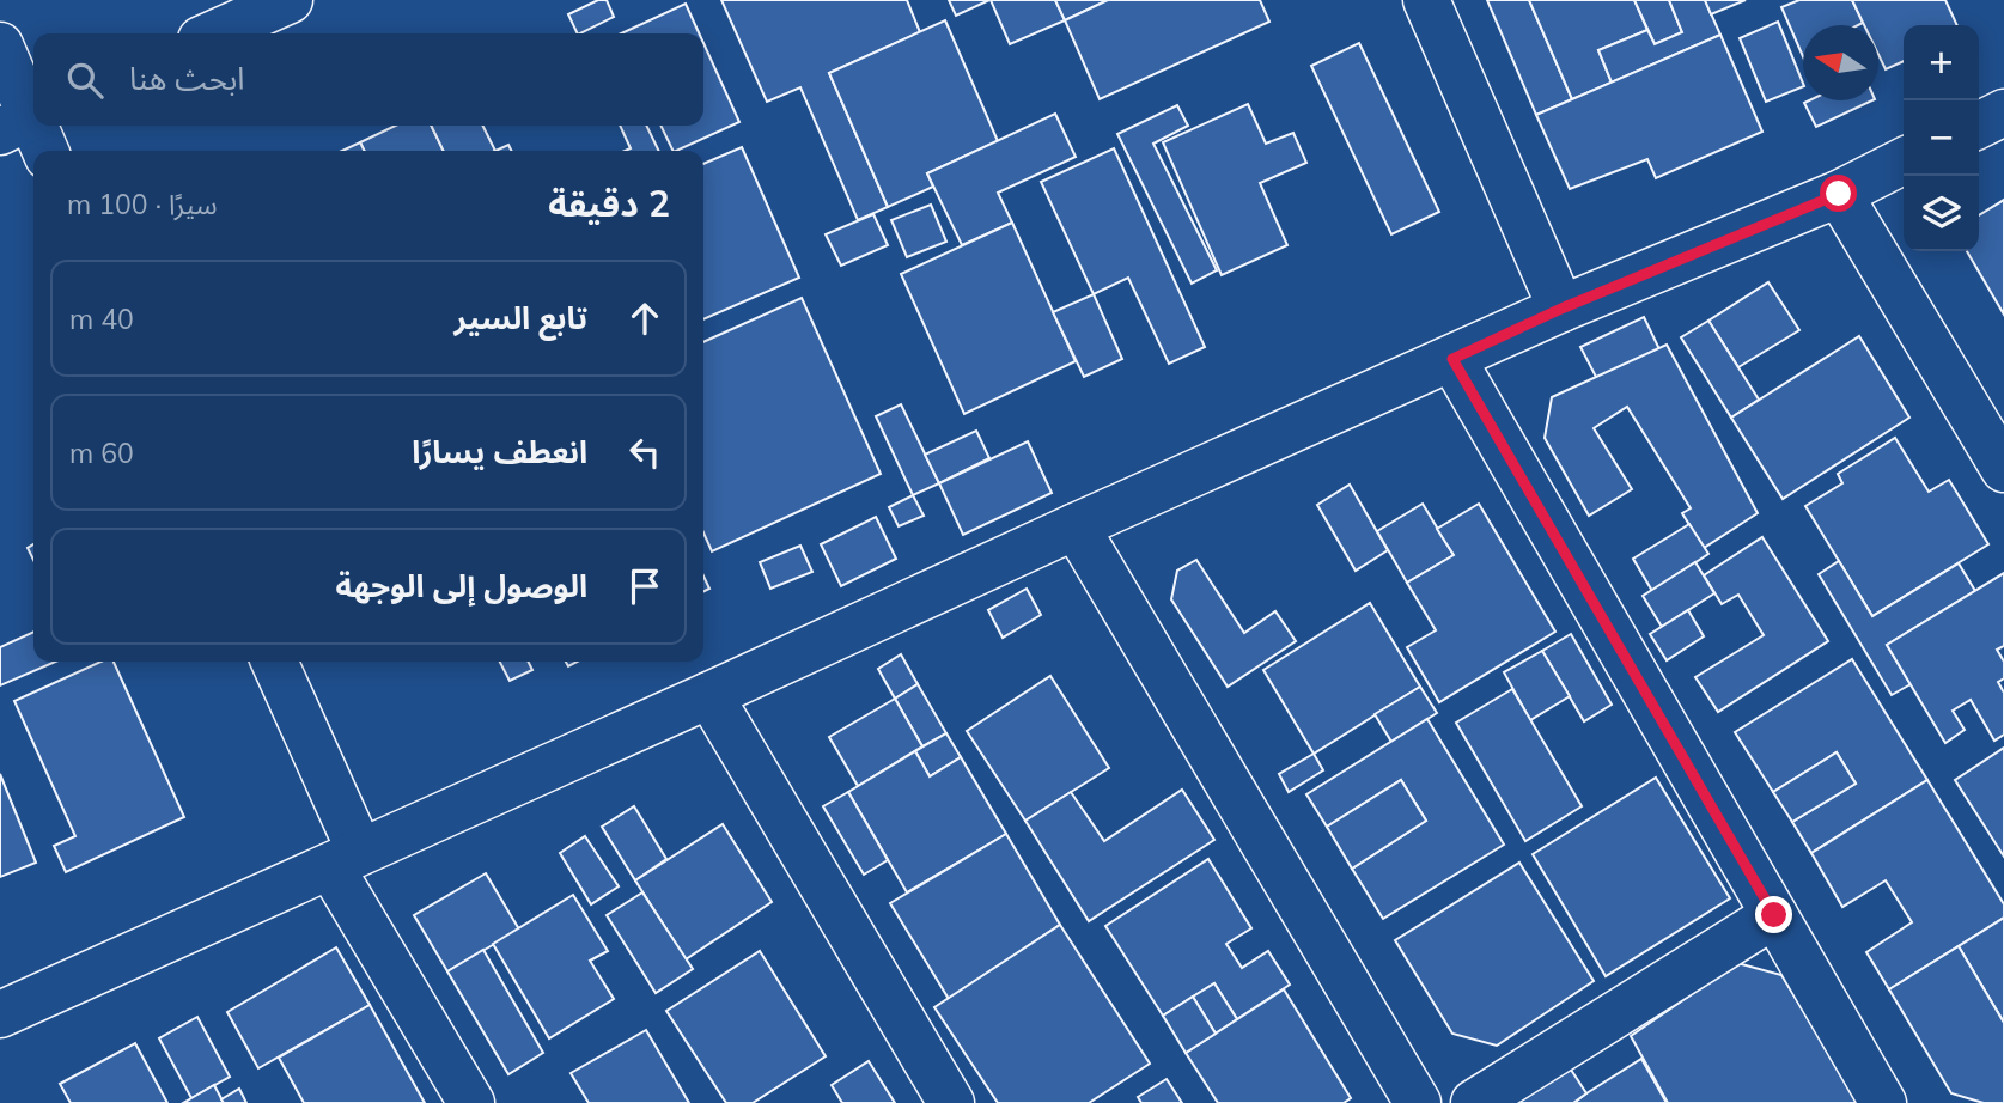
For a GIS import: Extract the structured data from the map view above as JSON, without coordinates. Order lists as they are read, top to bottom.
{
  "north": "left",
  "page": {
    "map_buttons": ["+", "−"],
    "search": "ابحث هنا",
    "heading": ["2 دقيقة", "سيرًا · 100 m"],
    "list": [
      ["تابع السير", "40 m"],
      ["انعطف يسارًا", "60 m"],
      "الوصول إلى الوجهة"
    ]
  }
}
